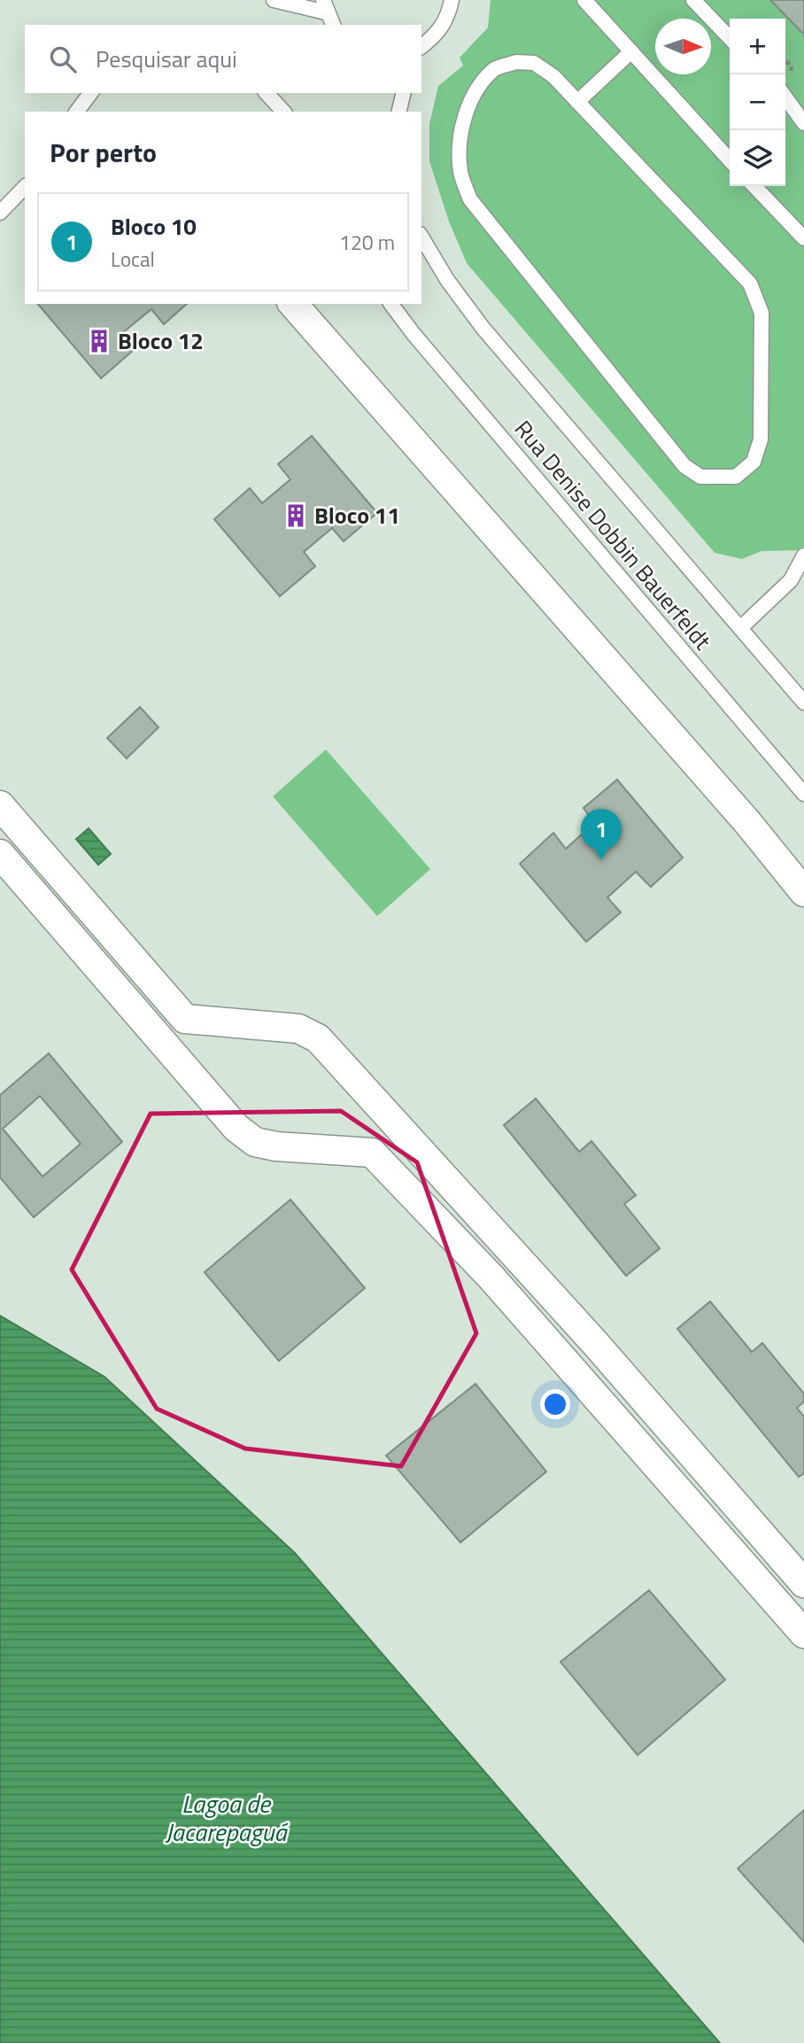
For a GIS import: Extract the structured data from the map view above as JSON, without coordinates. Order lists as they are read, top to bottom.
{
  "streets": {
    "lane": ["Rua Denise Dobbin Bauerfeldt"]
  },
  "water": ["Lagoa de Jacarepaguá"],
  "places": {
    "building": ["Bloco 12", "Bloco 11"]
  },
  "north": "right",
  "page": {
    "map_buttons": ["+", "−"],
    "search": "Pesquisar aqui",
    "heading": "Por perto",
    "list": [
      {
        "mark": "1",
        "name": "Bloco 10",
        "note": "Local",
        "value": "120 m"
      }
    ],
    "pins": "1"
  }
}
